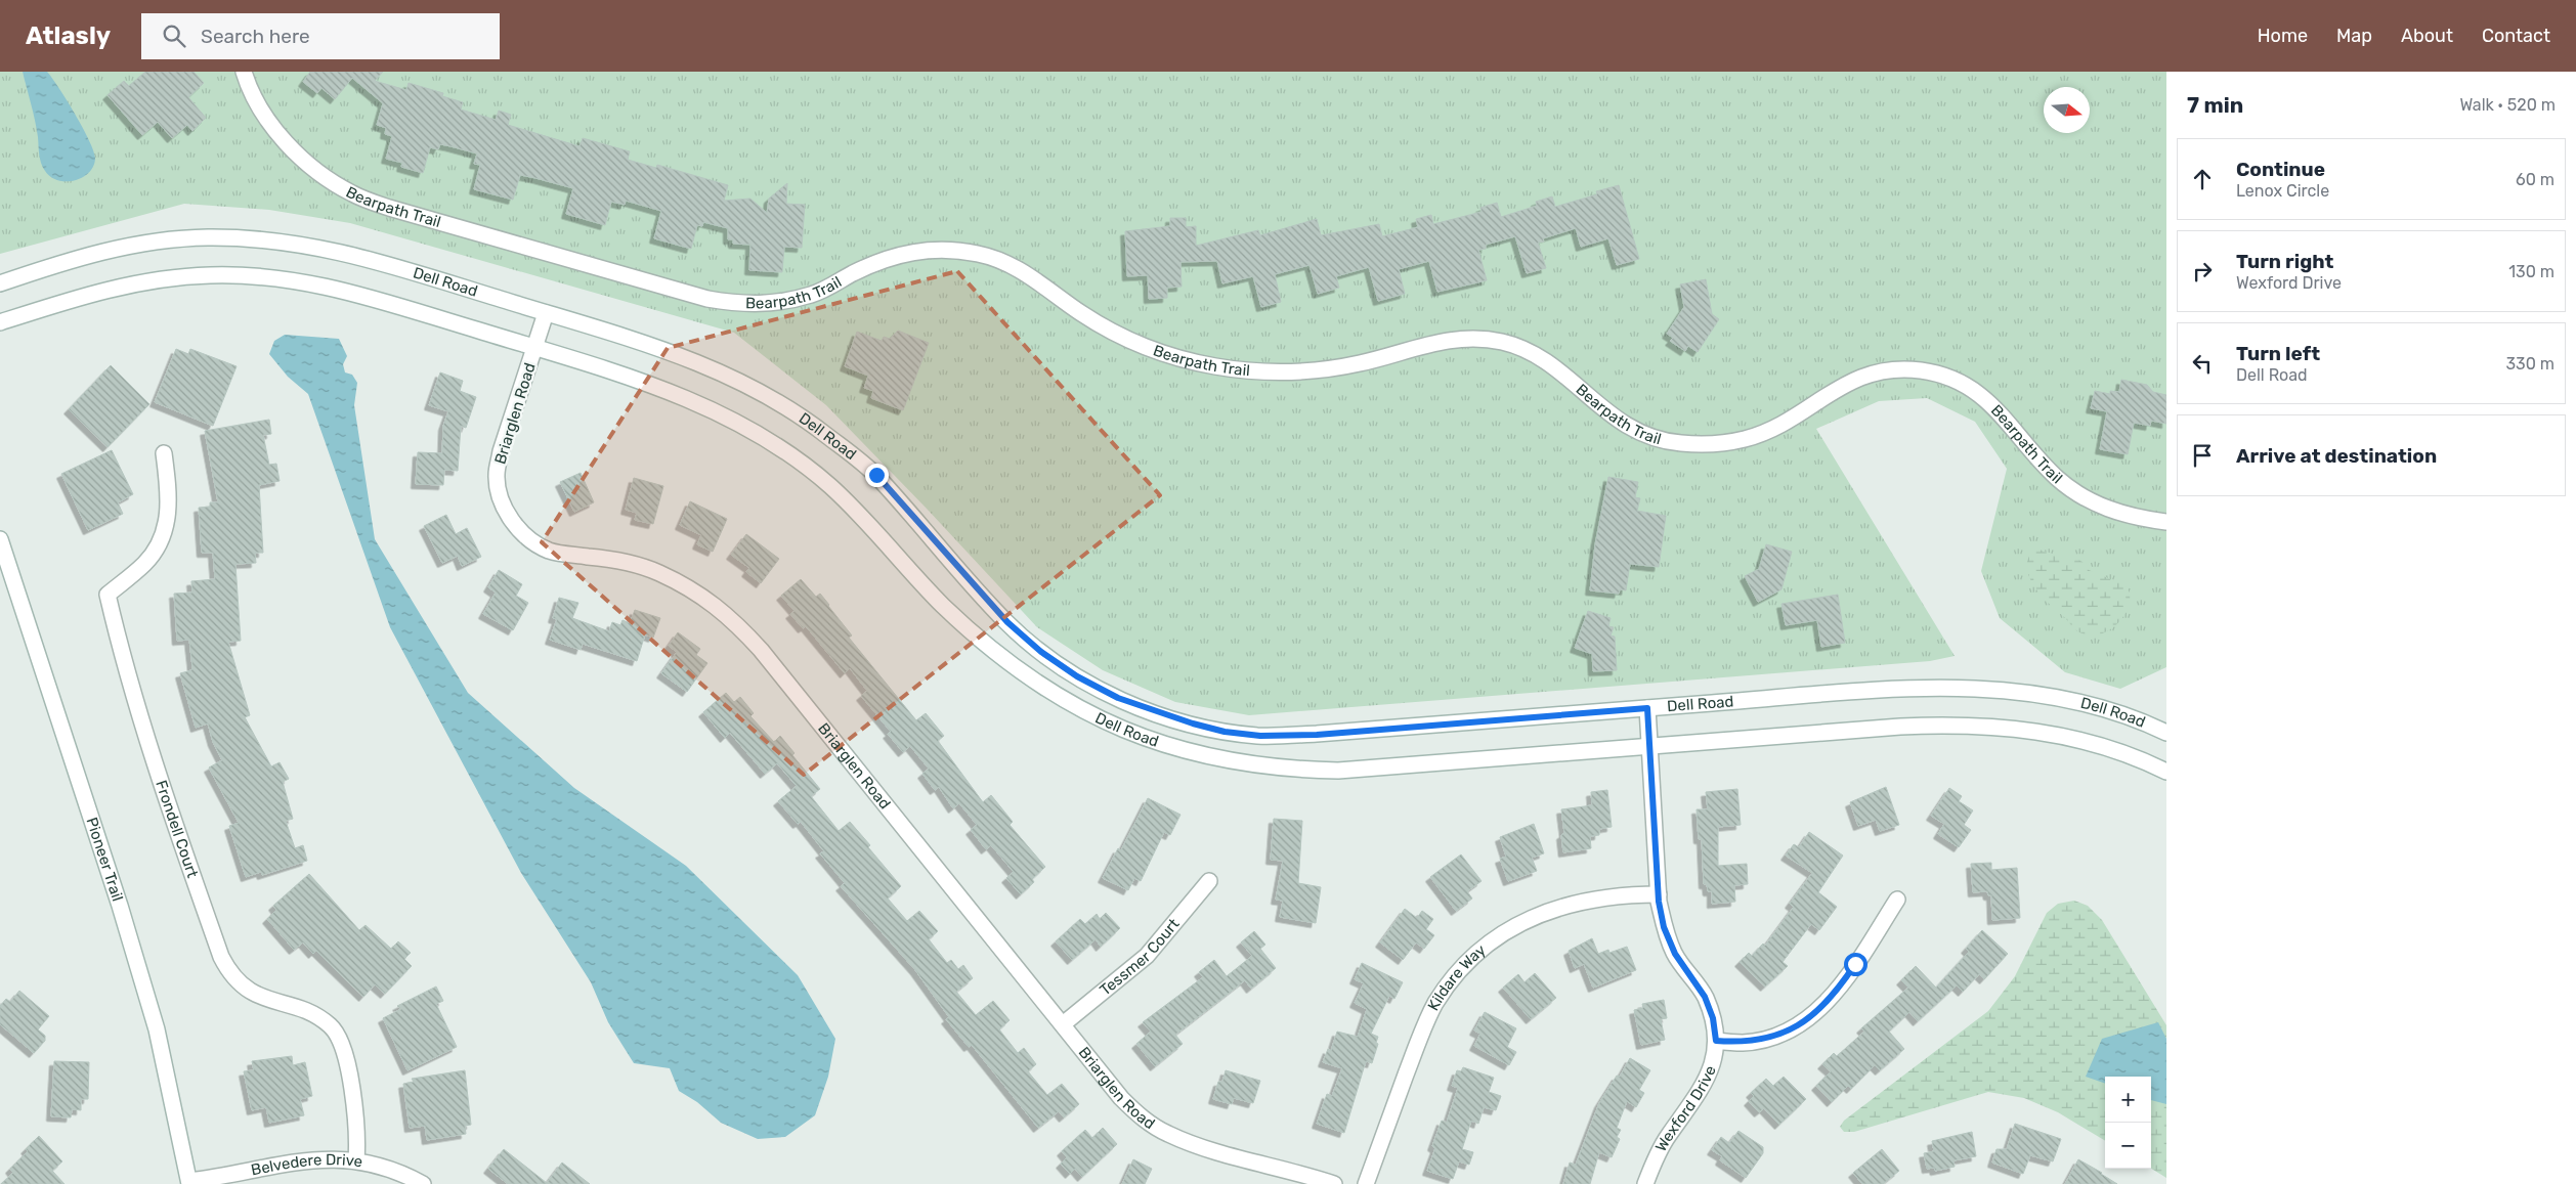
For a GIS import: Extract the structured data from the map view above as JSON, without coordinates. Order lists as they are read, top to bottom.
{
  "streets": {
    "street": [
      "Bearpath Trail",
      "Dell Road",
      "Briarglen Road",
      "Frondell Court",
      "Pioneer Trail",
      "Tessmer Court",
      "Kildare Way",
      "Wexford Drive",
      "Belvedere Drive"
    ]
  },
  "crossings": [
    ["Dell Road", "Briarglen Road"],
    ["Dell Road", "Wexford Drive"],
    ["Briarglen Road", "Tessmer Court"],
    ["Frondell Court", "Belvedere Drive"],
    ["Pioneer Trail", "Belvedere Drive"],
    ["Kildare Way", "Wexford Drive"]
  ],
  "north": "right",
  "page": {
    "header": "Atlasly",
    "search": "Search here",
    "nav": [
      "Home",
      "Map",
      "About",
      "Contact"
    ],
    "heading": ["7 min", "Walk · 520 m"],
    "list": [
      ["Continue", "Lenox Circle", "60 m"],
      ["Turn right", "Wexford Drive", "130 m"],
      ["Turn left", "Dell Road", "330 m"],
      "Arrive at destination"
    ],
    "map_buttons": ["+", "−"]
  }
}
